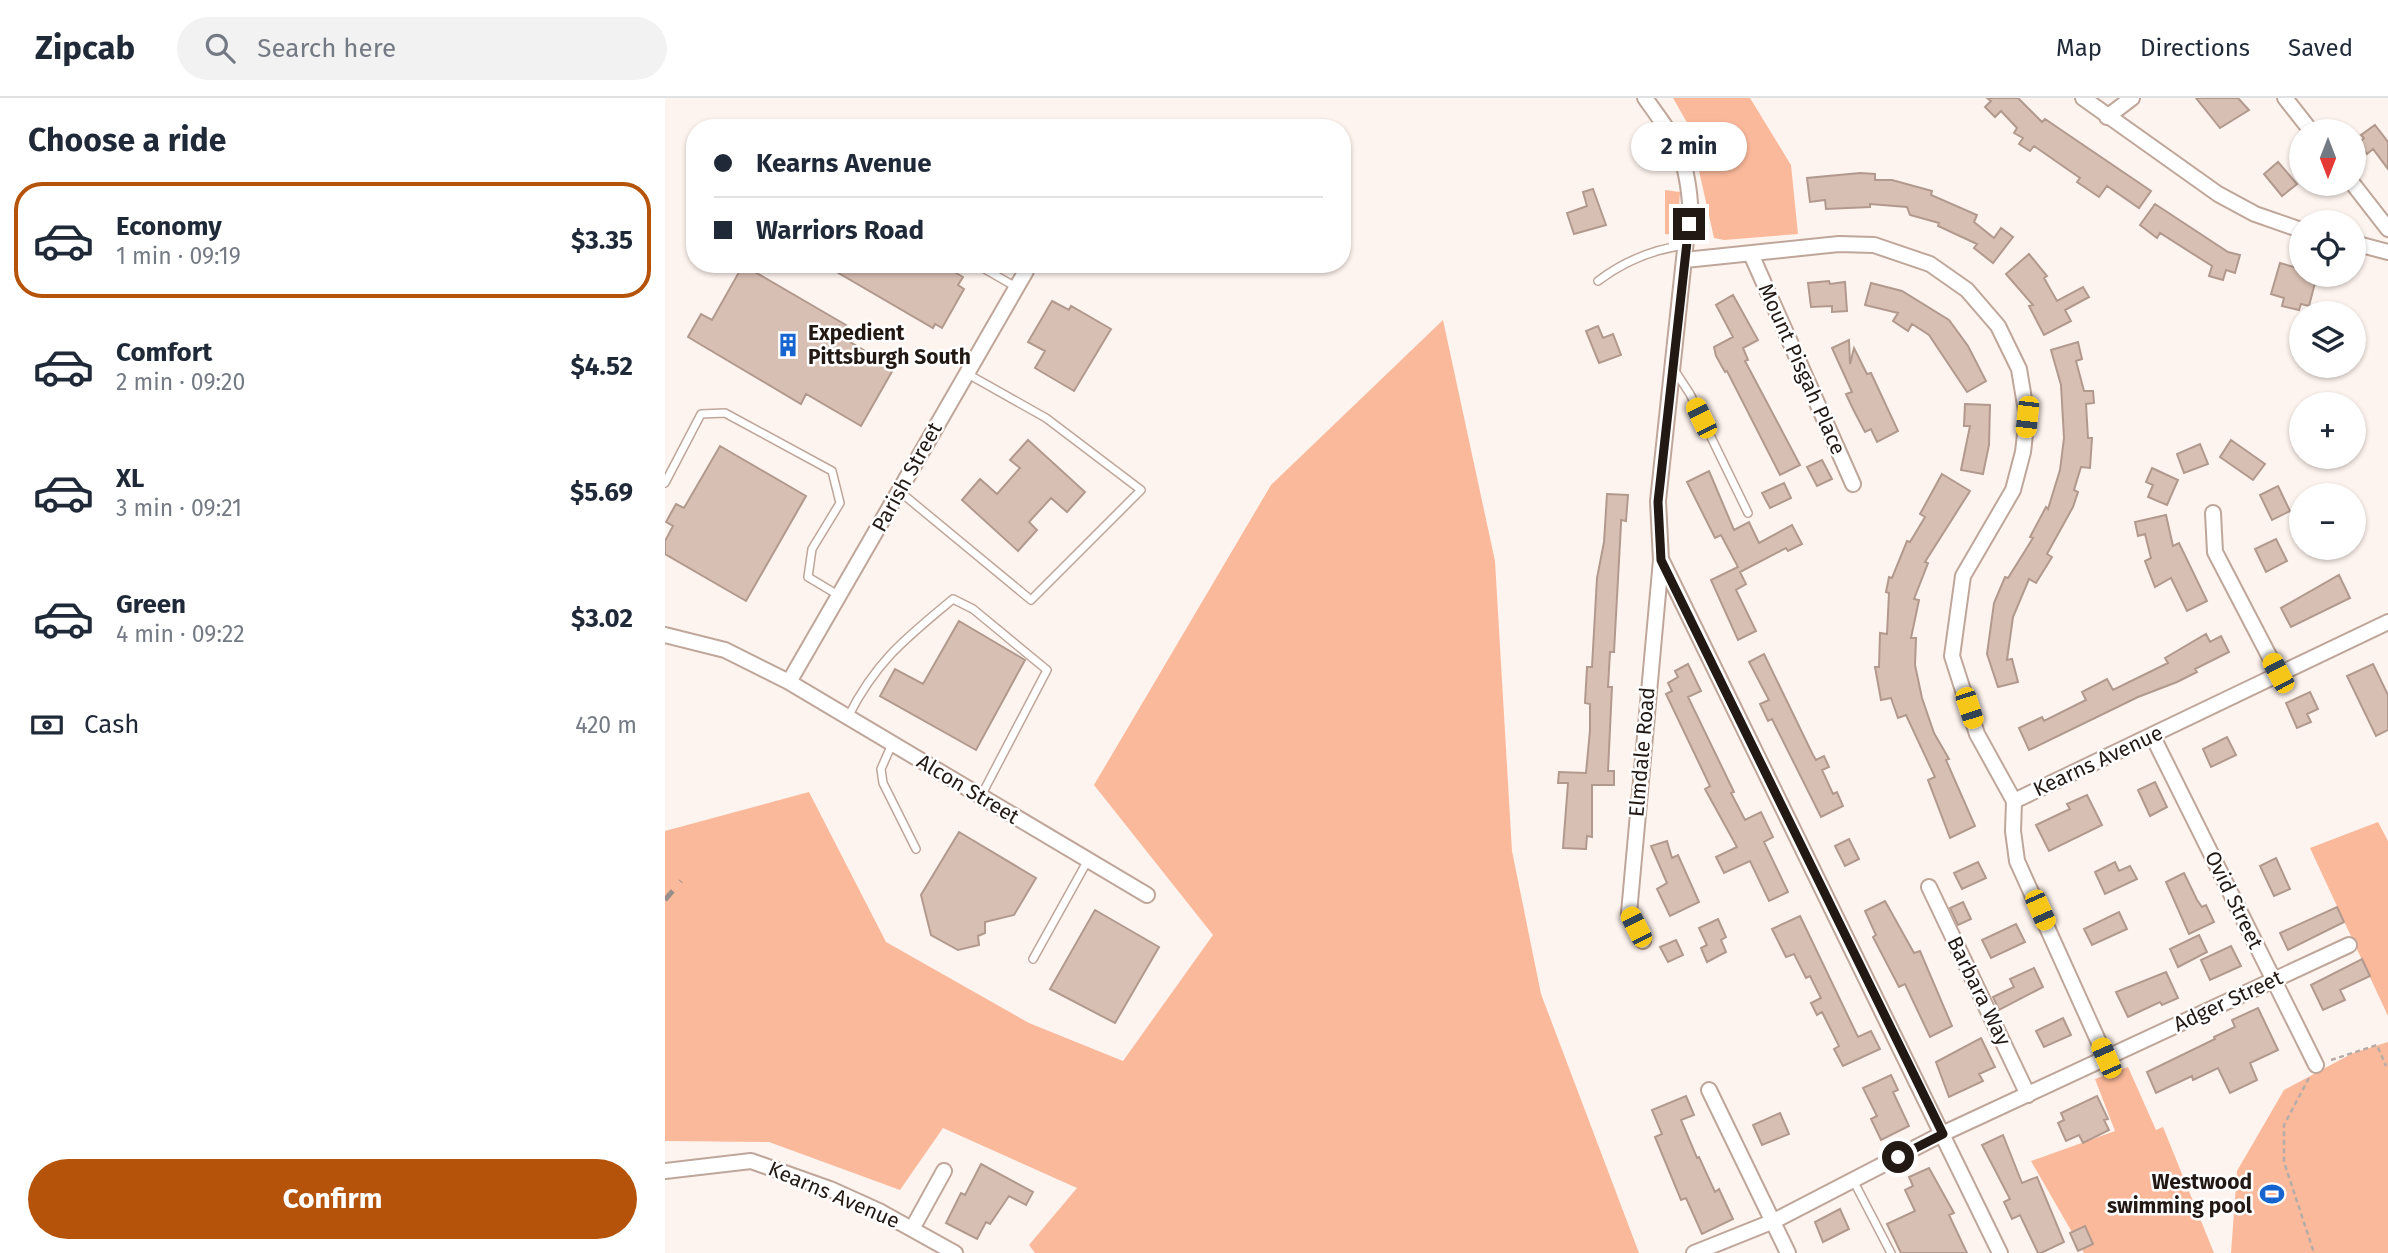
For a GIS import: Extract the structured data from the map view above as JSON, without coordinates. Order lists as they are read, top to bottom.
{
  "streets": {
    "street": [
      "Mount Pisgah Place",
      "Parish Street",
      "Elmdale Road",
      "Kearns Avenue",
      "Alcon Street",
      "Ovid Street",
      "Barbara Way",
      "Adger Street"
    ]
  },
  "crossings": [
    ["Parish Street", "Alcon Street"],
    ["Kearns Avenue", "Ovid Street"],
    ["Kearns Avenue", "Adger Street"],
    ["Ovid Street", "Adger Street"]
  ],
  "places": {
    "building": ["Expedient Pittsburgh South"],
    "sports": ["Westwood swimming pool"]
  },
  "north": "bottom",
  "page": {
    "header": "Zipcab",
    "search": "Search here",
    "nav": ["Map", "Directions", "Saved"],
    "heading": "Choose a ride",
    "map_buttons": ["+", "−"],
    "banner": ["Kearns Avenue", "Warriors Road"],
    "bubble": "2 min",
    "list": [
      {
        "name": "Economy",
        "note": "1 min · 09:19",
        "value": "$3.35"
      },
      {
        "name": "Comfort",
        "note": "2 min · 09:20",
        "value": "$4.52"
      },
      {
        "name": "XL",
        "note": "3 min · 09:21",
        "value": "$5.69"
      },
      {
        "name": "Green",
        "note": "4 min · 09:22",
        "value": "$3.02"
      }
    ],
    "pay": ["Cash", "420 m"],
    "buttons": "Confirm"
  }
}
